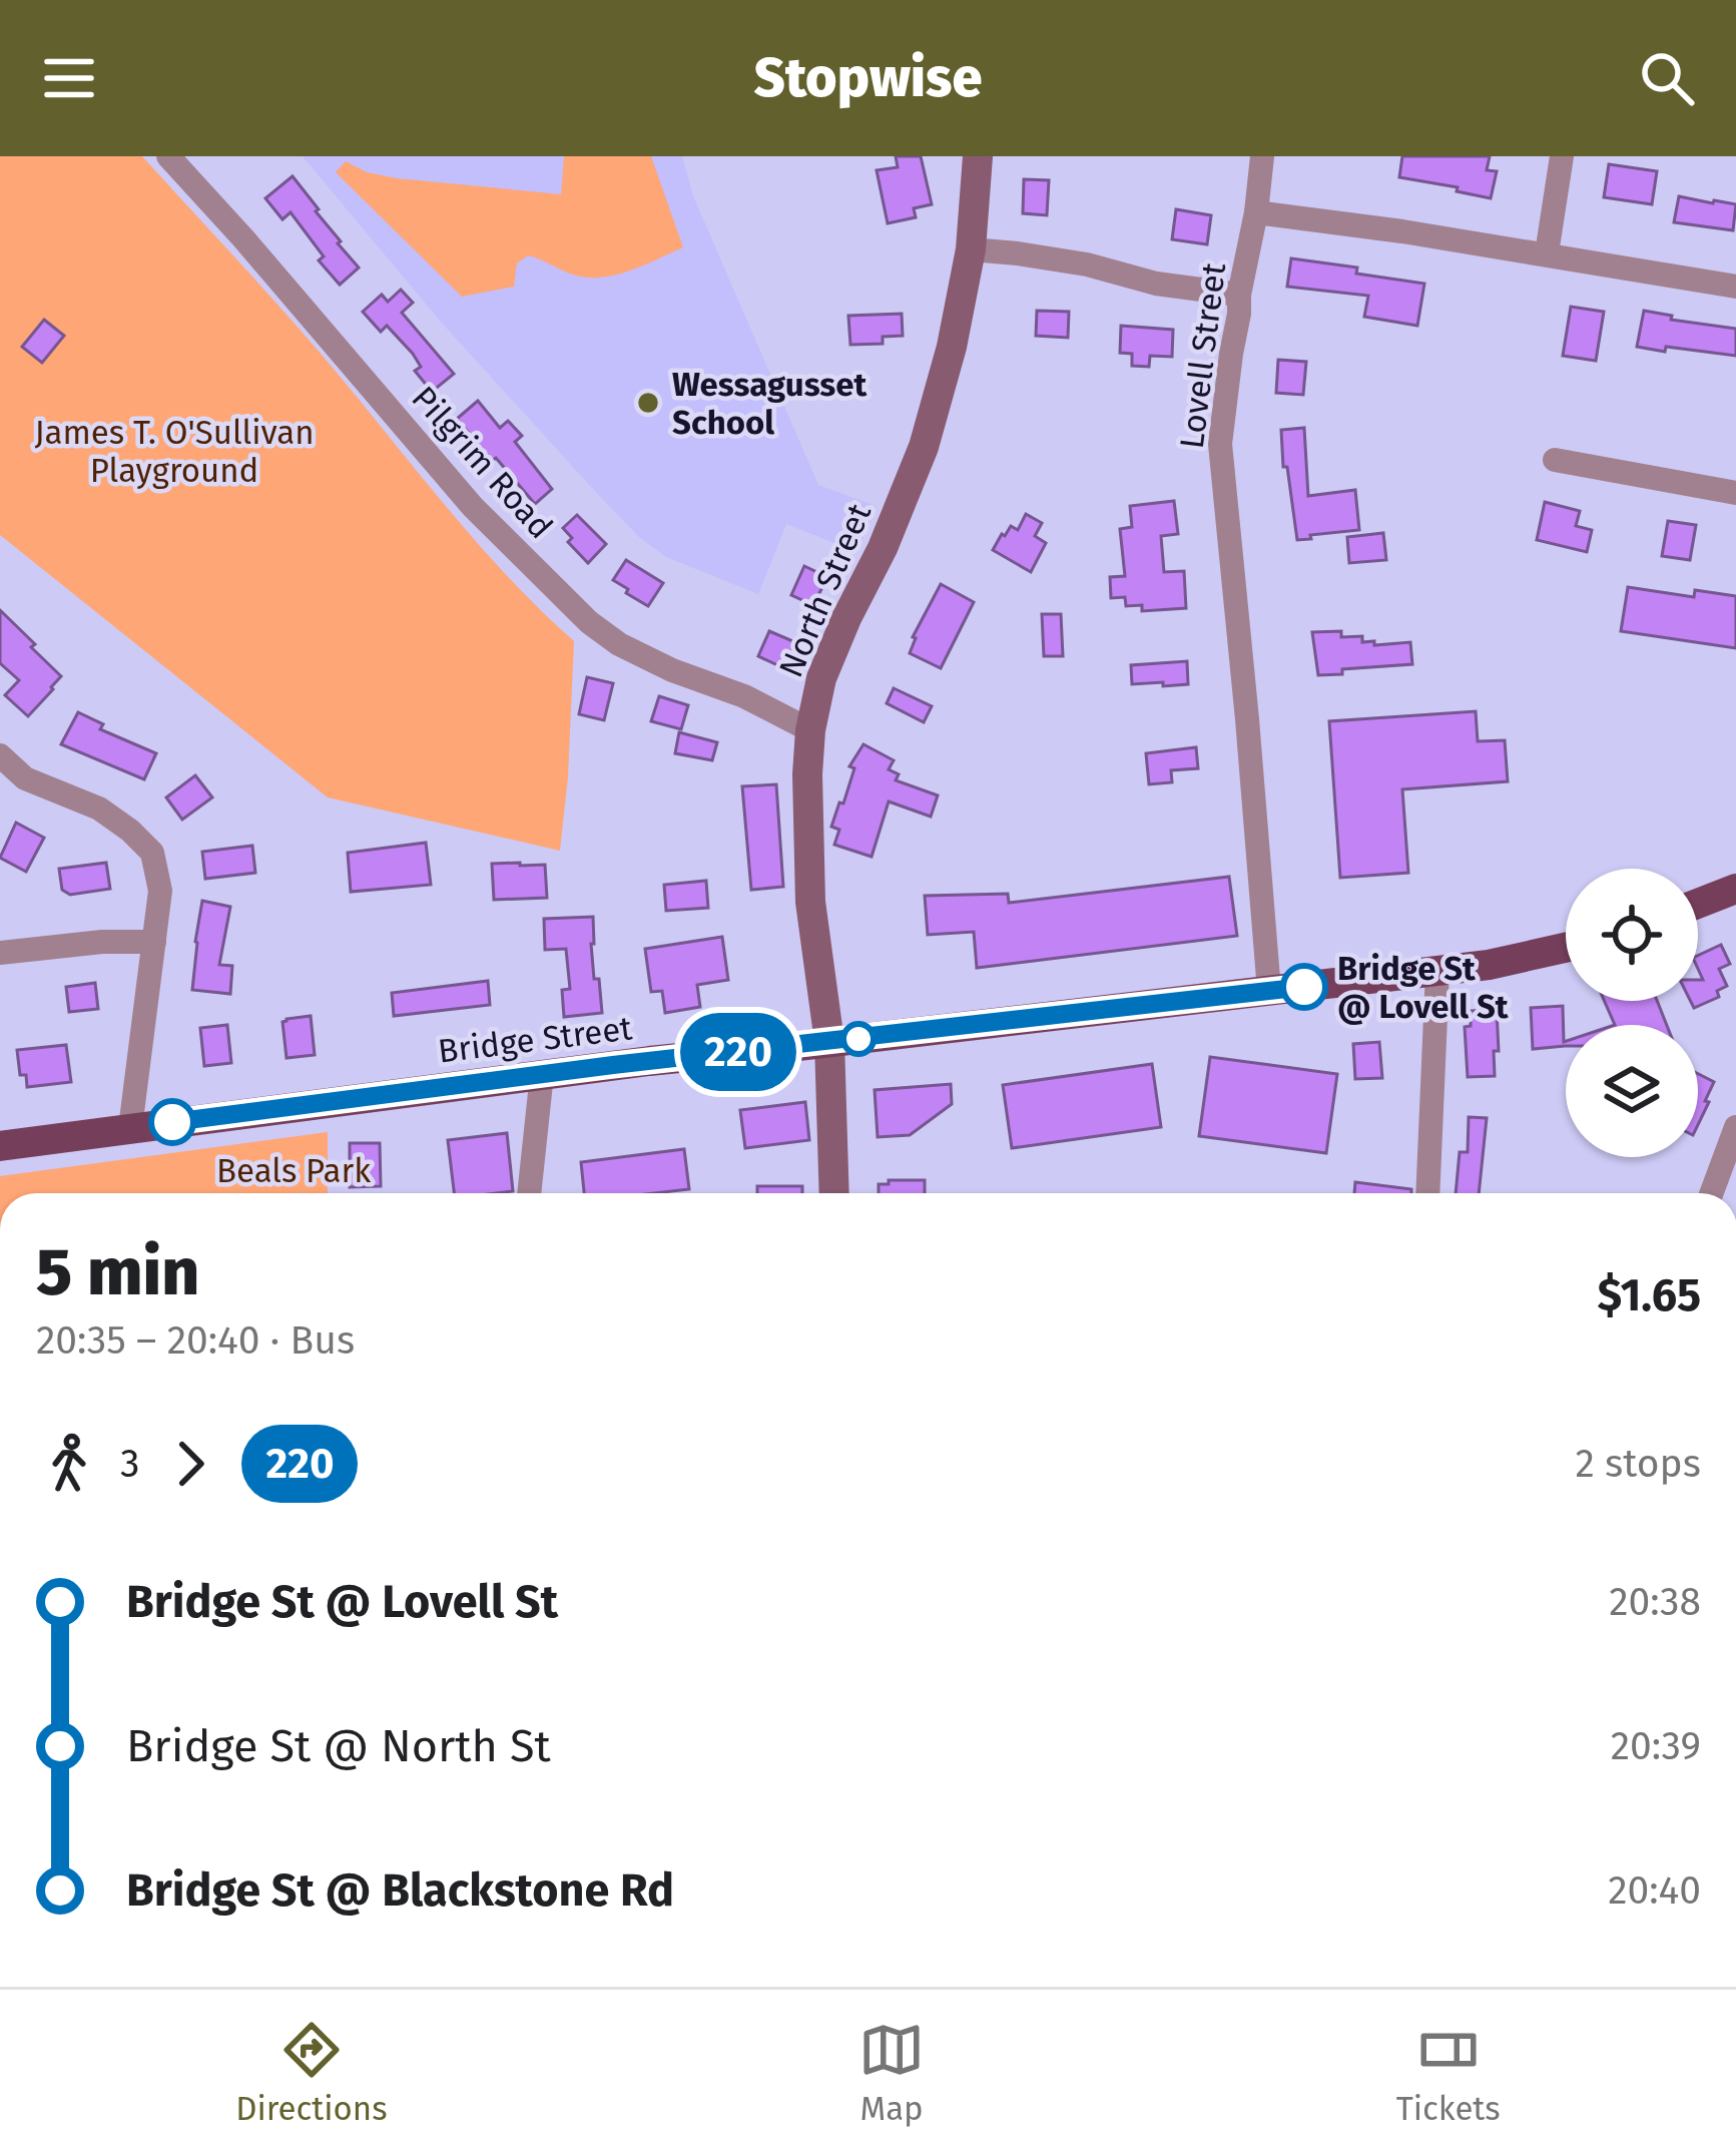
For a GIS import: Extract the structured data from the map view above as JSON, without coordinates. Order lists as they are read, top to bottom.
{
  "streets": {
    "main road": ["Bridge Street"],
    "street": ["Lovell Street", "Pilgrim Road", "North Street"]
  },
  "crossings": [
    ["Lovell Street", "Bridge Street"],
    ["Pilgrim Road", "North Street"],
    ["North Street", "Bridge Street"]
  ],
  "parks": ["James T. O'Sullivan Playground", "Beals Park"],
  "places": ["Wessagusset School", "Bridge St @ Lovell St"],
  "lines": ["bus line 220"],
  "page": {
    "header": "Stopwise",
    "on_map": "220",
    "heading": ["5 min", "20:35 – 20:40 · Bus", "$1.65"],
    "legs": ["3", "220", "2 stops"],
    "list": [
      {
        "name": "Bridge St @ Lovell St",
        "value": "20:38"
      },
      {
        "name": "Bridge St @ North St",
        "value": "20:39"
      },
      {
        "name": "Bridge St @ Blackstone Rd",
        "value": "20:40"
      }
    ],
    "tabs": ["Directions", "Map", "Tickets"]
  }
}
